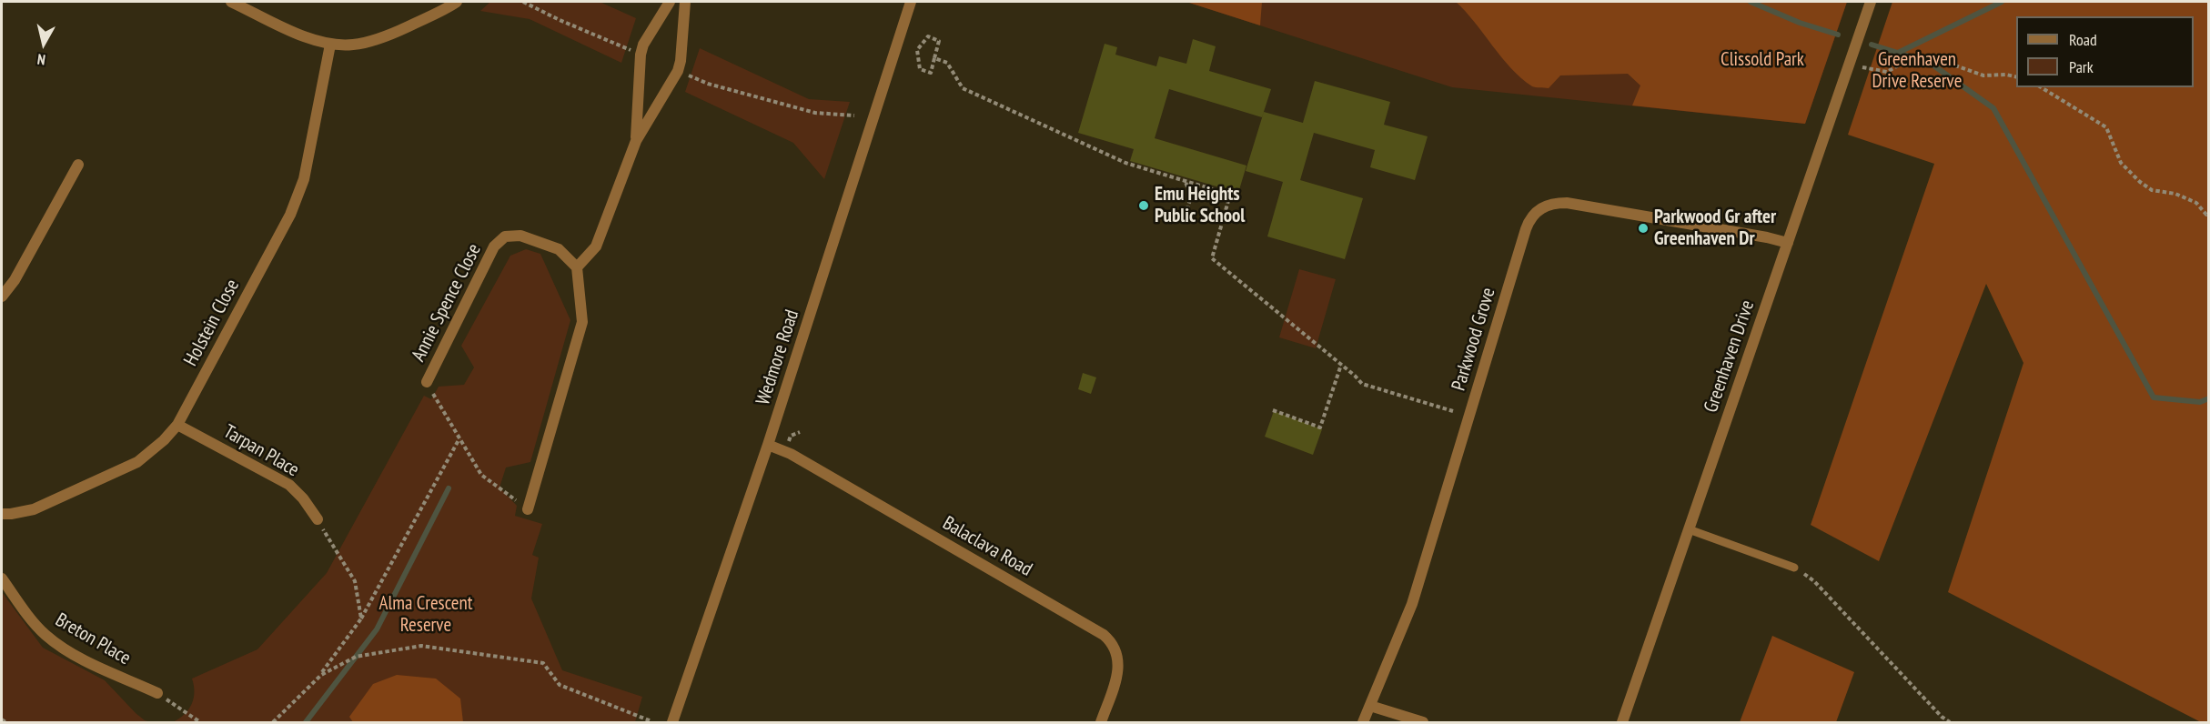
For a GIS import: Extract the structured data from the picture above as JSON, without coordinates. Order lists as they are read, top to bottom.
{
  "streets": {
    "street": [
      "Annie Spence Close",
      "Holstein Close",
      "Parkwood Grove",
      "Greenhaven Drive",
      "Wedmore Road",
      "Tarpan Place",
      "Balaclava Road",
      "Breton Place"
    ]
  },
  "crossings": [
    ["Holstein Close", "Tarpan Place"],
    ["Parkwood Grove", "Greenhaven Drive"],
    ["Wedmore Road", "Balaclava Road"]
  ],
  "parks": ["Clissold Park", "Greenhaven Drive Reserve", "Alma Crescent Reserve"],
  "places": ["Emu Heights Public School", "Parkwood Gr after Greenhaven Dr"],
  "legend": ["Road", "Park"],
  "north": "bottom"
}
